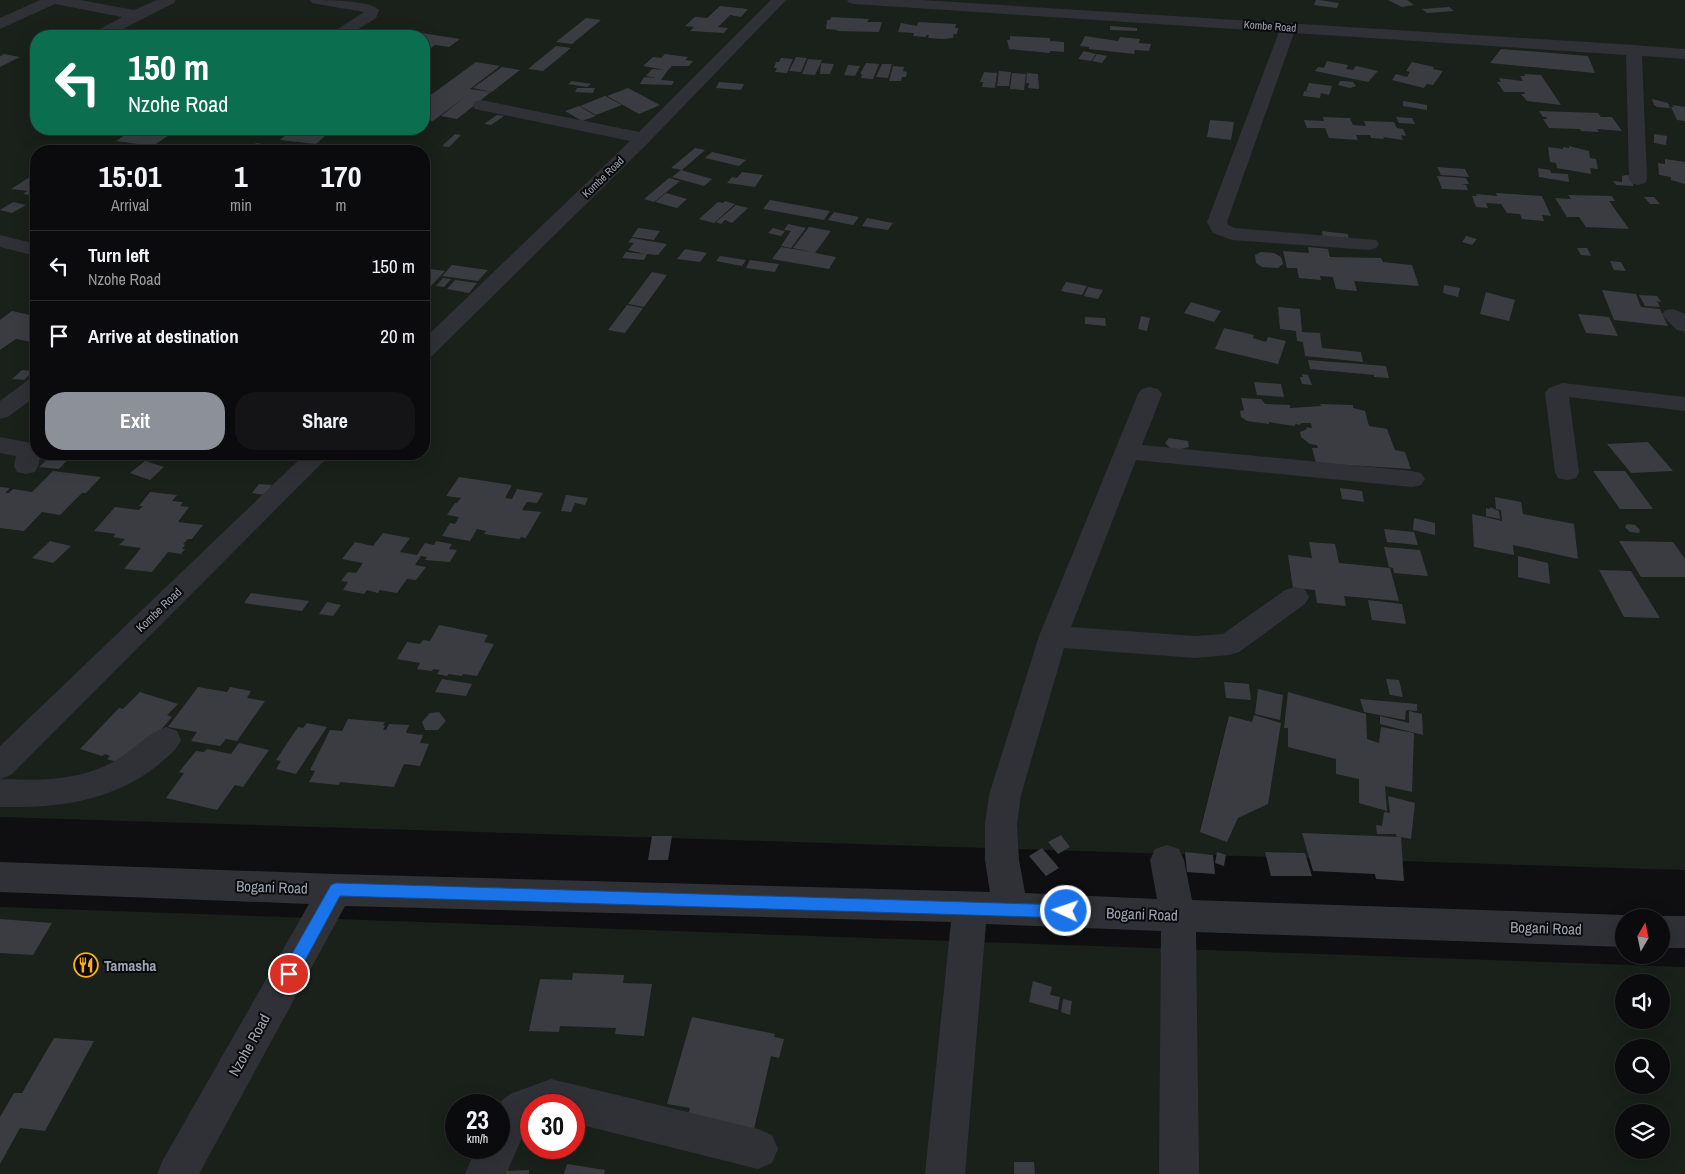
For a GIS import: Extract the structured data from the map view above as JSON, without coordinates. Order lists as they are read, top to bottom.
{
  "streets": {
    "street": ["Kombe Road", "Bogani Road", "Nzohe Road"]
  },
  "crossings": [
    ["Bogani Road", "Nzohe Road"]
  ],
  "places": {
    "restaurant": ["Tamasha"]
  },
  "north": "top",
  "page": {
    "turn": ["150 m", "Nzohe Road"],
    "eta": [
      "15:01",
      "Arrival",
      "1",
      "min",
      "170",
      "m"
    ],
    "list": [
      {
        "name": "Turn left",
        "note": "Nzohe Road",
        "value": "150 m"
      },
      {
        "name": "Arrive at destination",
        "value": "20 m"
      }
    ],
    "buttons": ["Exit", "Share"],
    "speed": "23 km/h",
    "limit": "30"
  }
}
